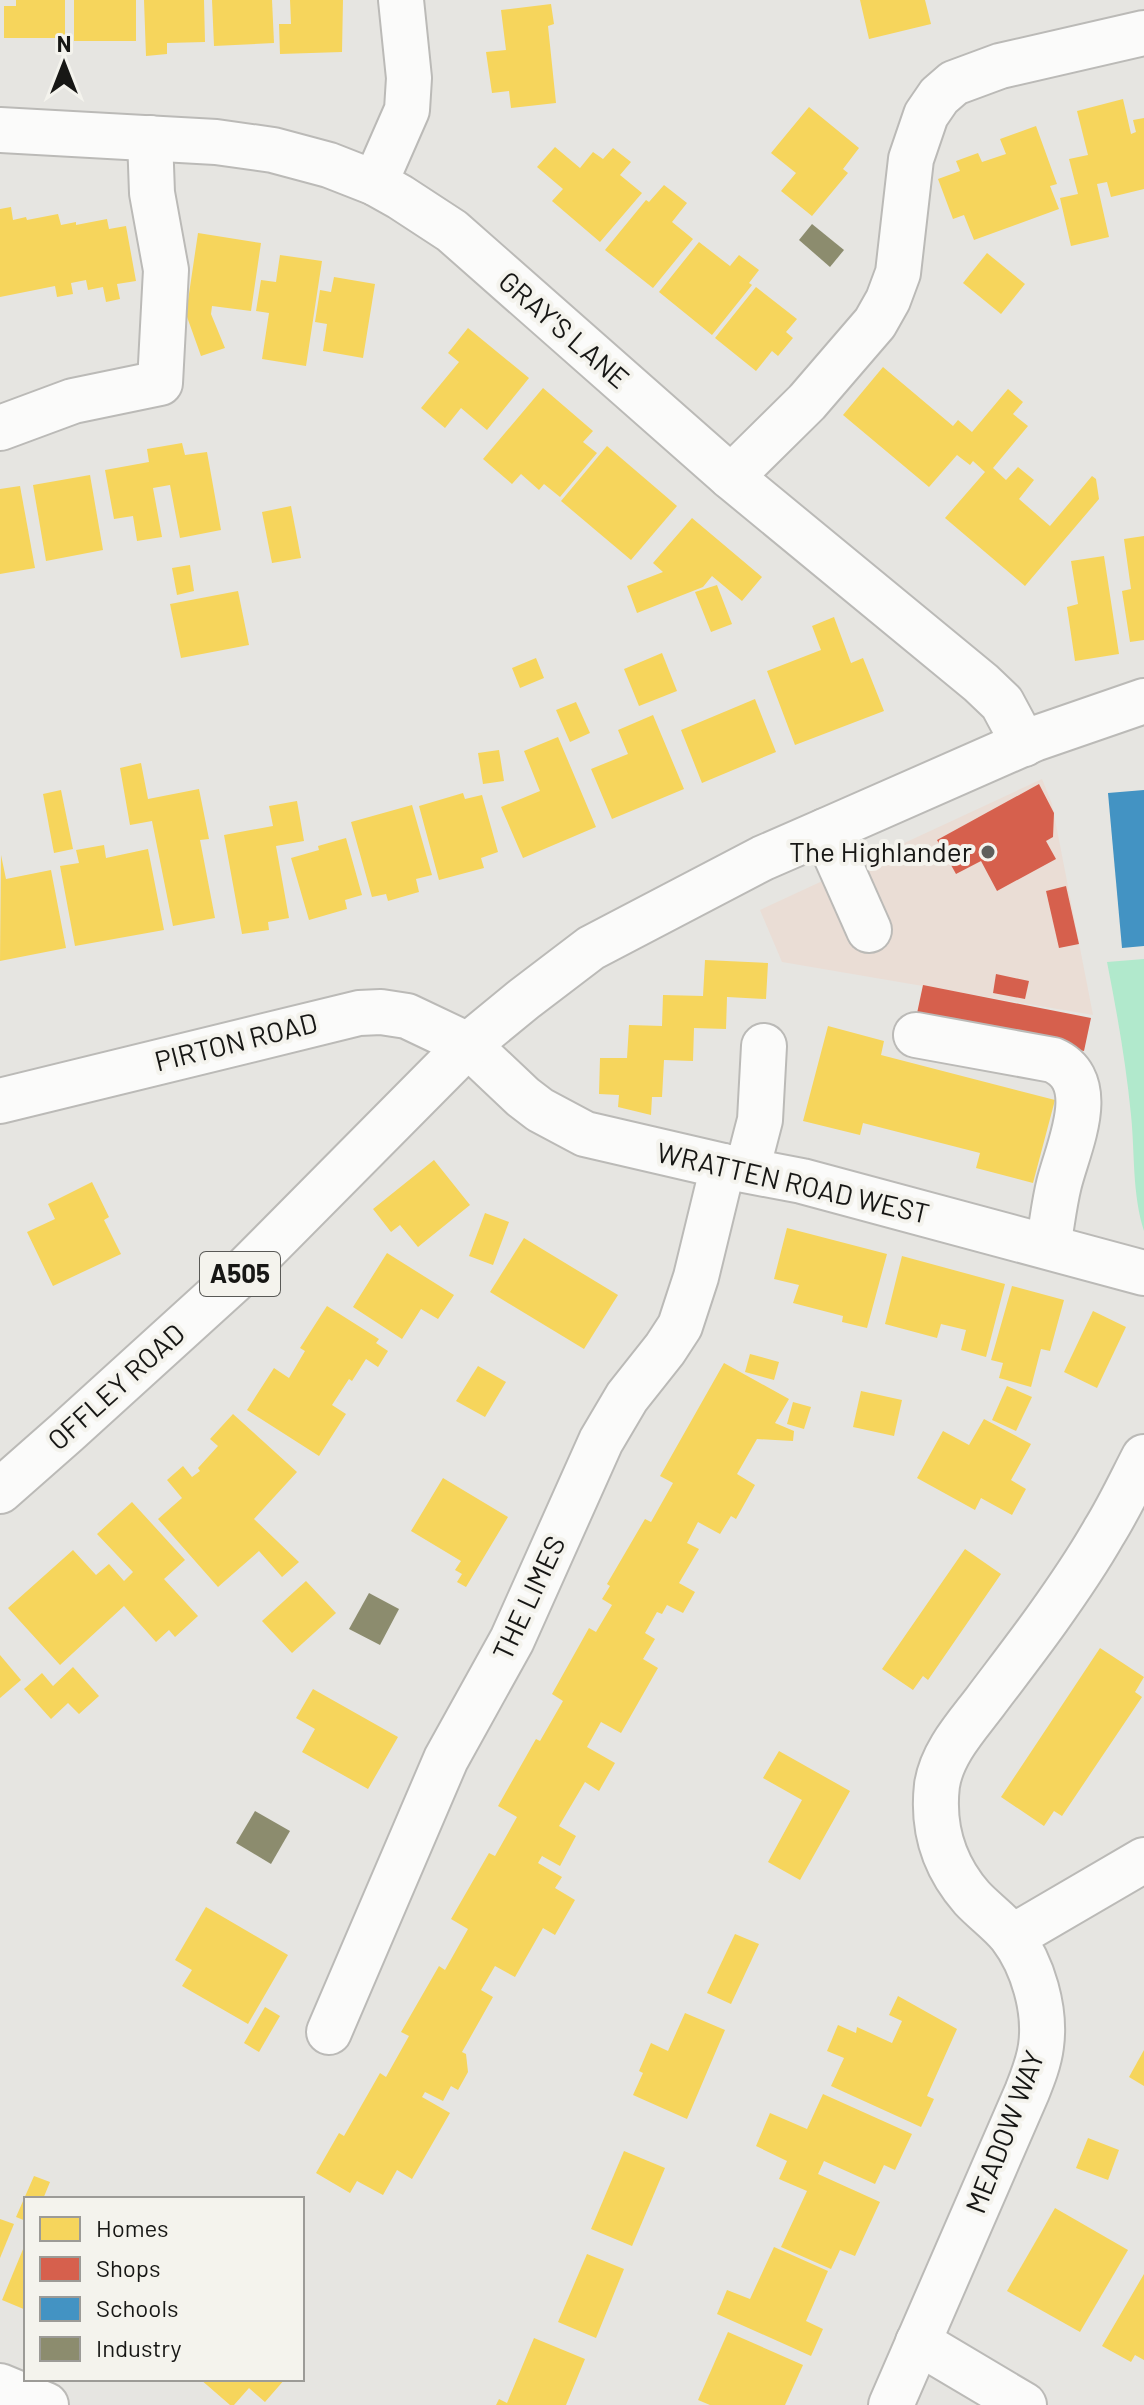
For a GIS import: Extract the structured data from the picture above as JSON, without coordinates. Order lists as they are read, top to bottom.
{
  "streets": {
    "street": [
      "GRAY'S LANE",
      "PIRTON ROAD",
      "WRATTEN ROAD WEST",
      "A505",
      "OFFLEY ROAD",
      "THE LIMES",
      "MEADOW WAY"
    ]
  },
  "crossings": [
    ["GRAY'S LANE", "A505"],
    ["PIRTON ROAD", "WRATTEN ROAD WEST"],
    ["PIRTON ROAD", "A505"],
    ["PIRTON ROAD", "OFFLEY ROAD"],
    ["WRATTEN ROAD WEST", "A505"],
    ["WRATTEN ROAD WEST", "OFFLEY ROAD"],
    ["WRATTEN ROAD WEST", "THE LIMES"],
    ["A505", "OFFLEY ROAD"]
  ],
  "places": ["The Highlander"],
  "legend": [
    "Homes",
    "Shops",
    "Schools",
    "Industry"
  ],
  "north": "top"
}
